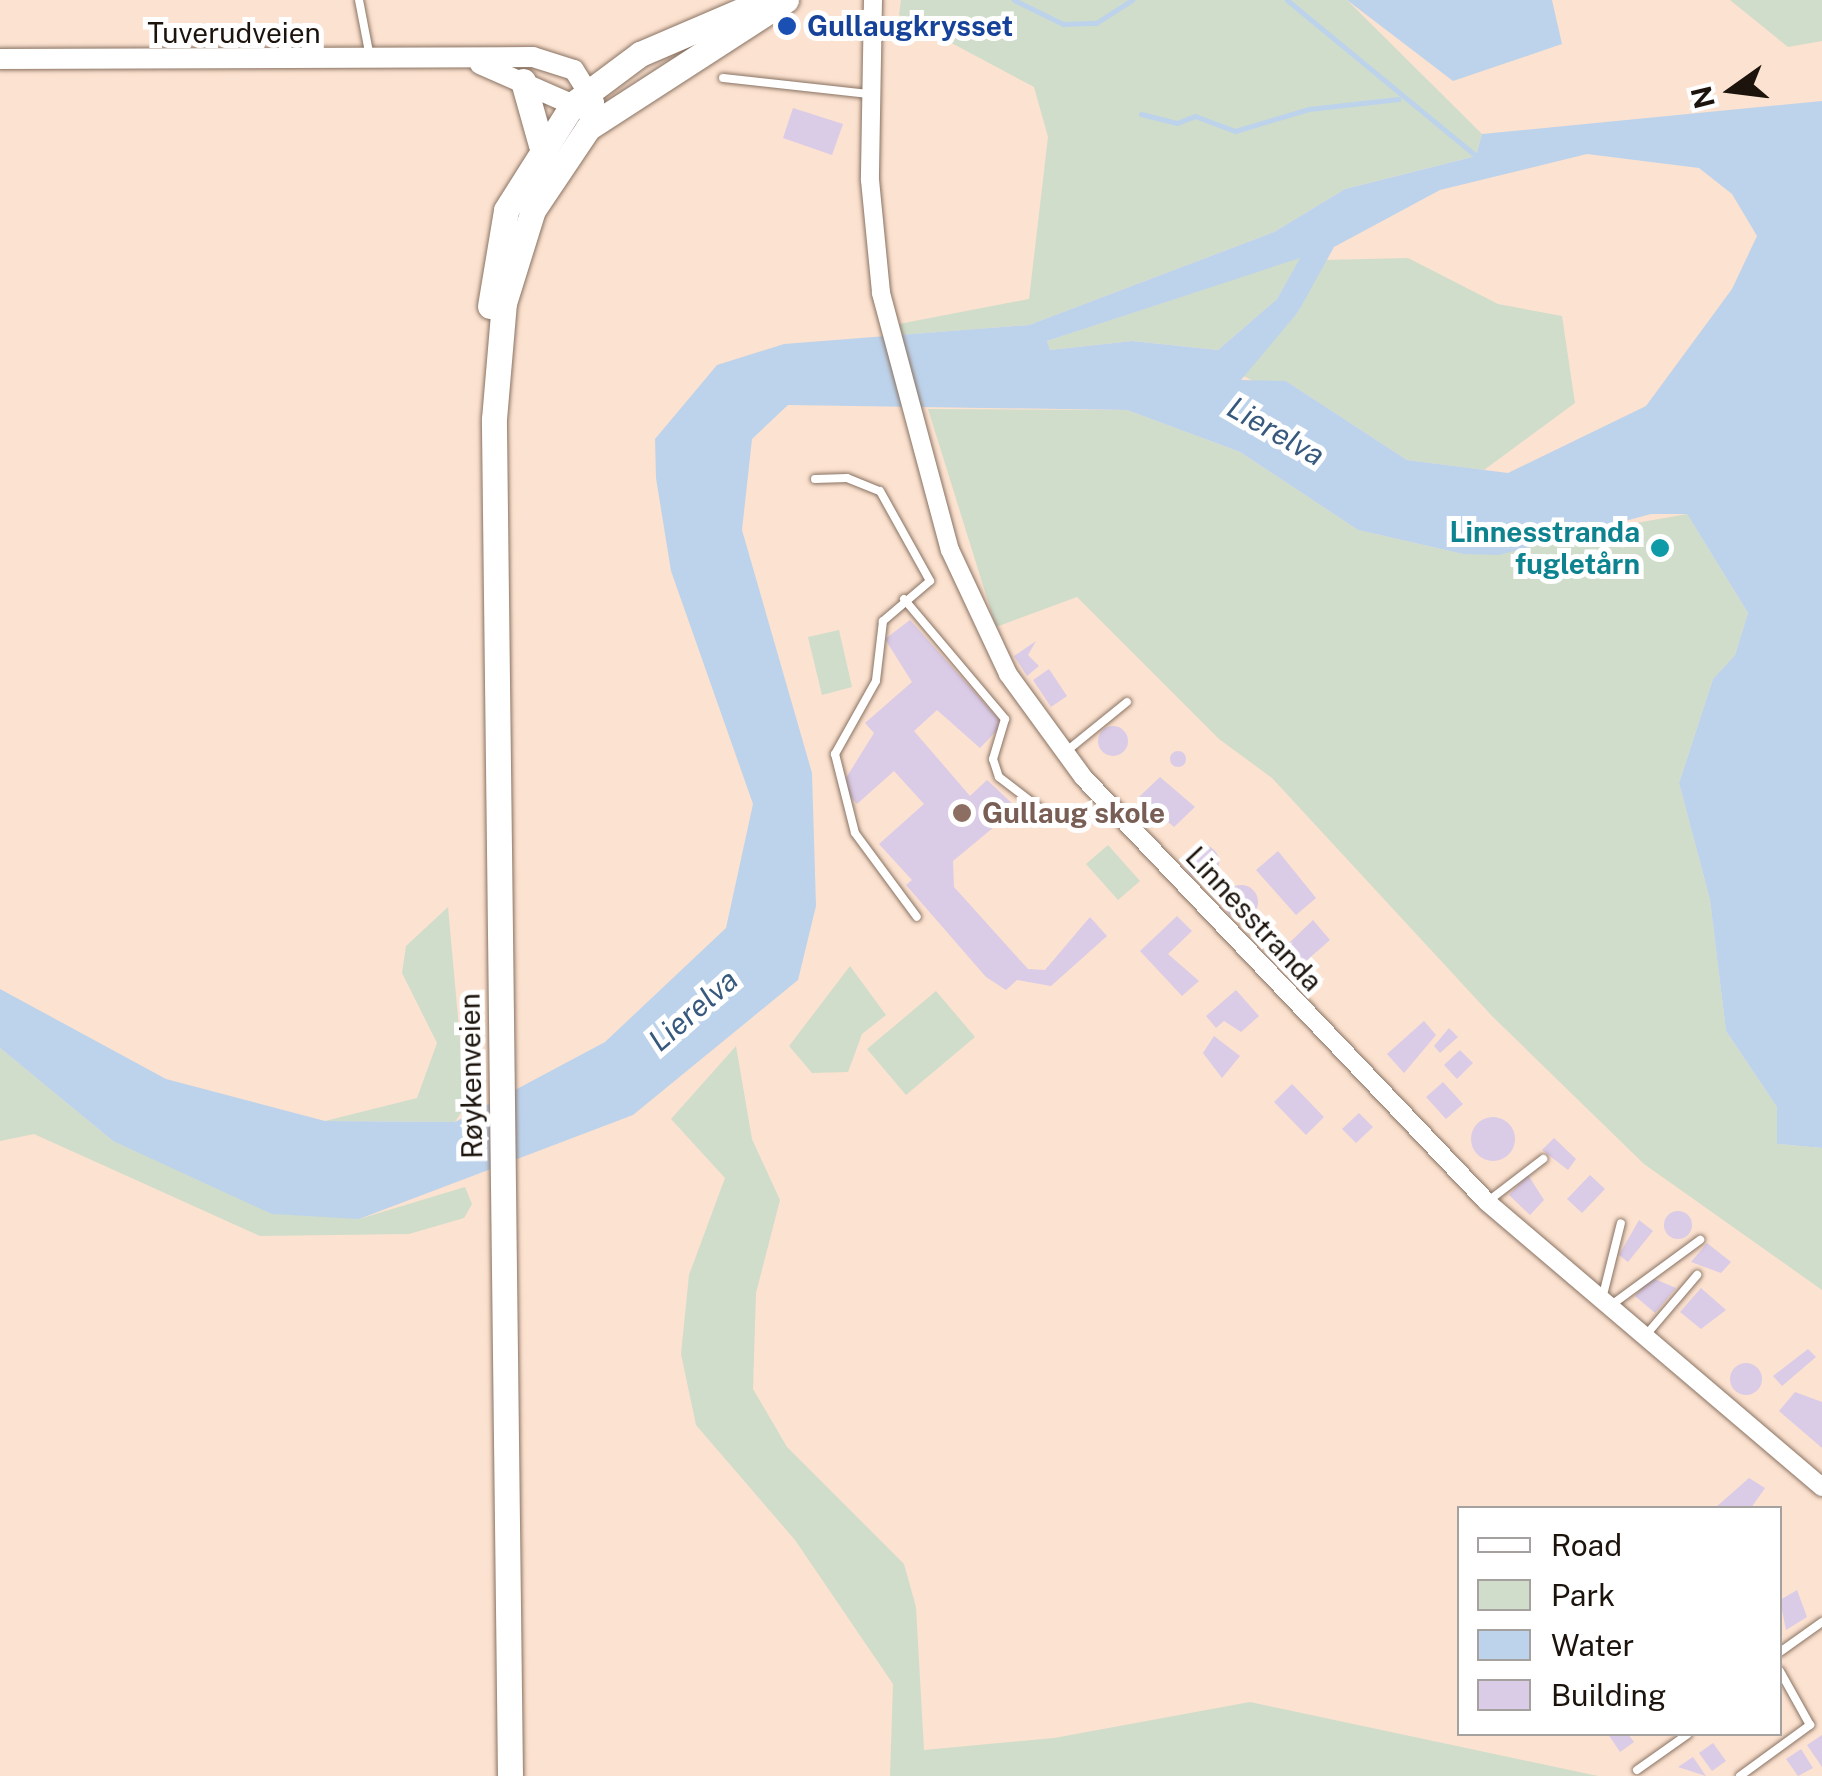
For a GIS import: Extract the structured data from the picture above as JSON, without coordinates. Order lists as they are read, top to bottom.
{
  "streets": {
    "highway": ["Røykenveien"],
    "main road": ["Tuverudveien"],
    "street": ["Linnesstranda"]
  },
  "crossings": [
    ["Tuverudveien", "Røykenveien"]
  ],
  "water": ["Lierelva"],
  "places": ["Gullaugkrysset", "Linnesstranda fugletårn", "Gullaug skole"],
  "legend": [
    "Road",
    "Park",
    "Water",
    "Building"
  ],
  "north": "left"
}
